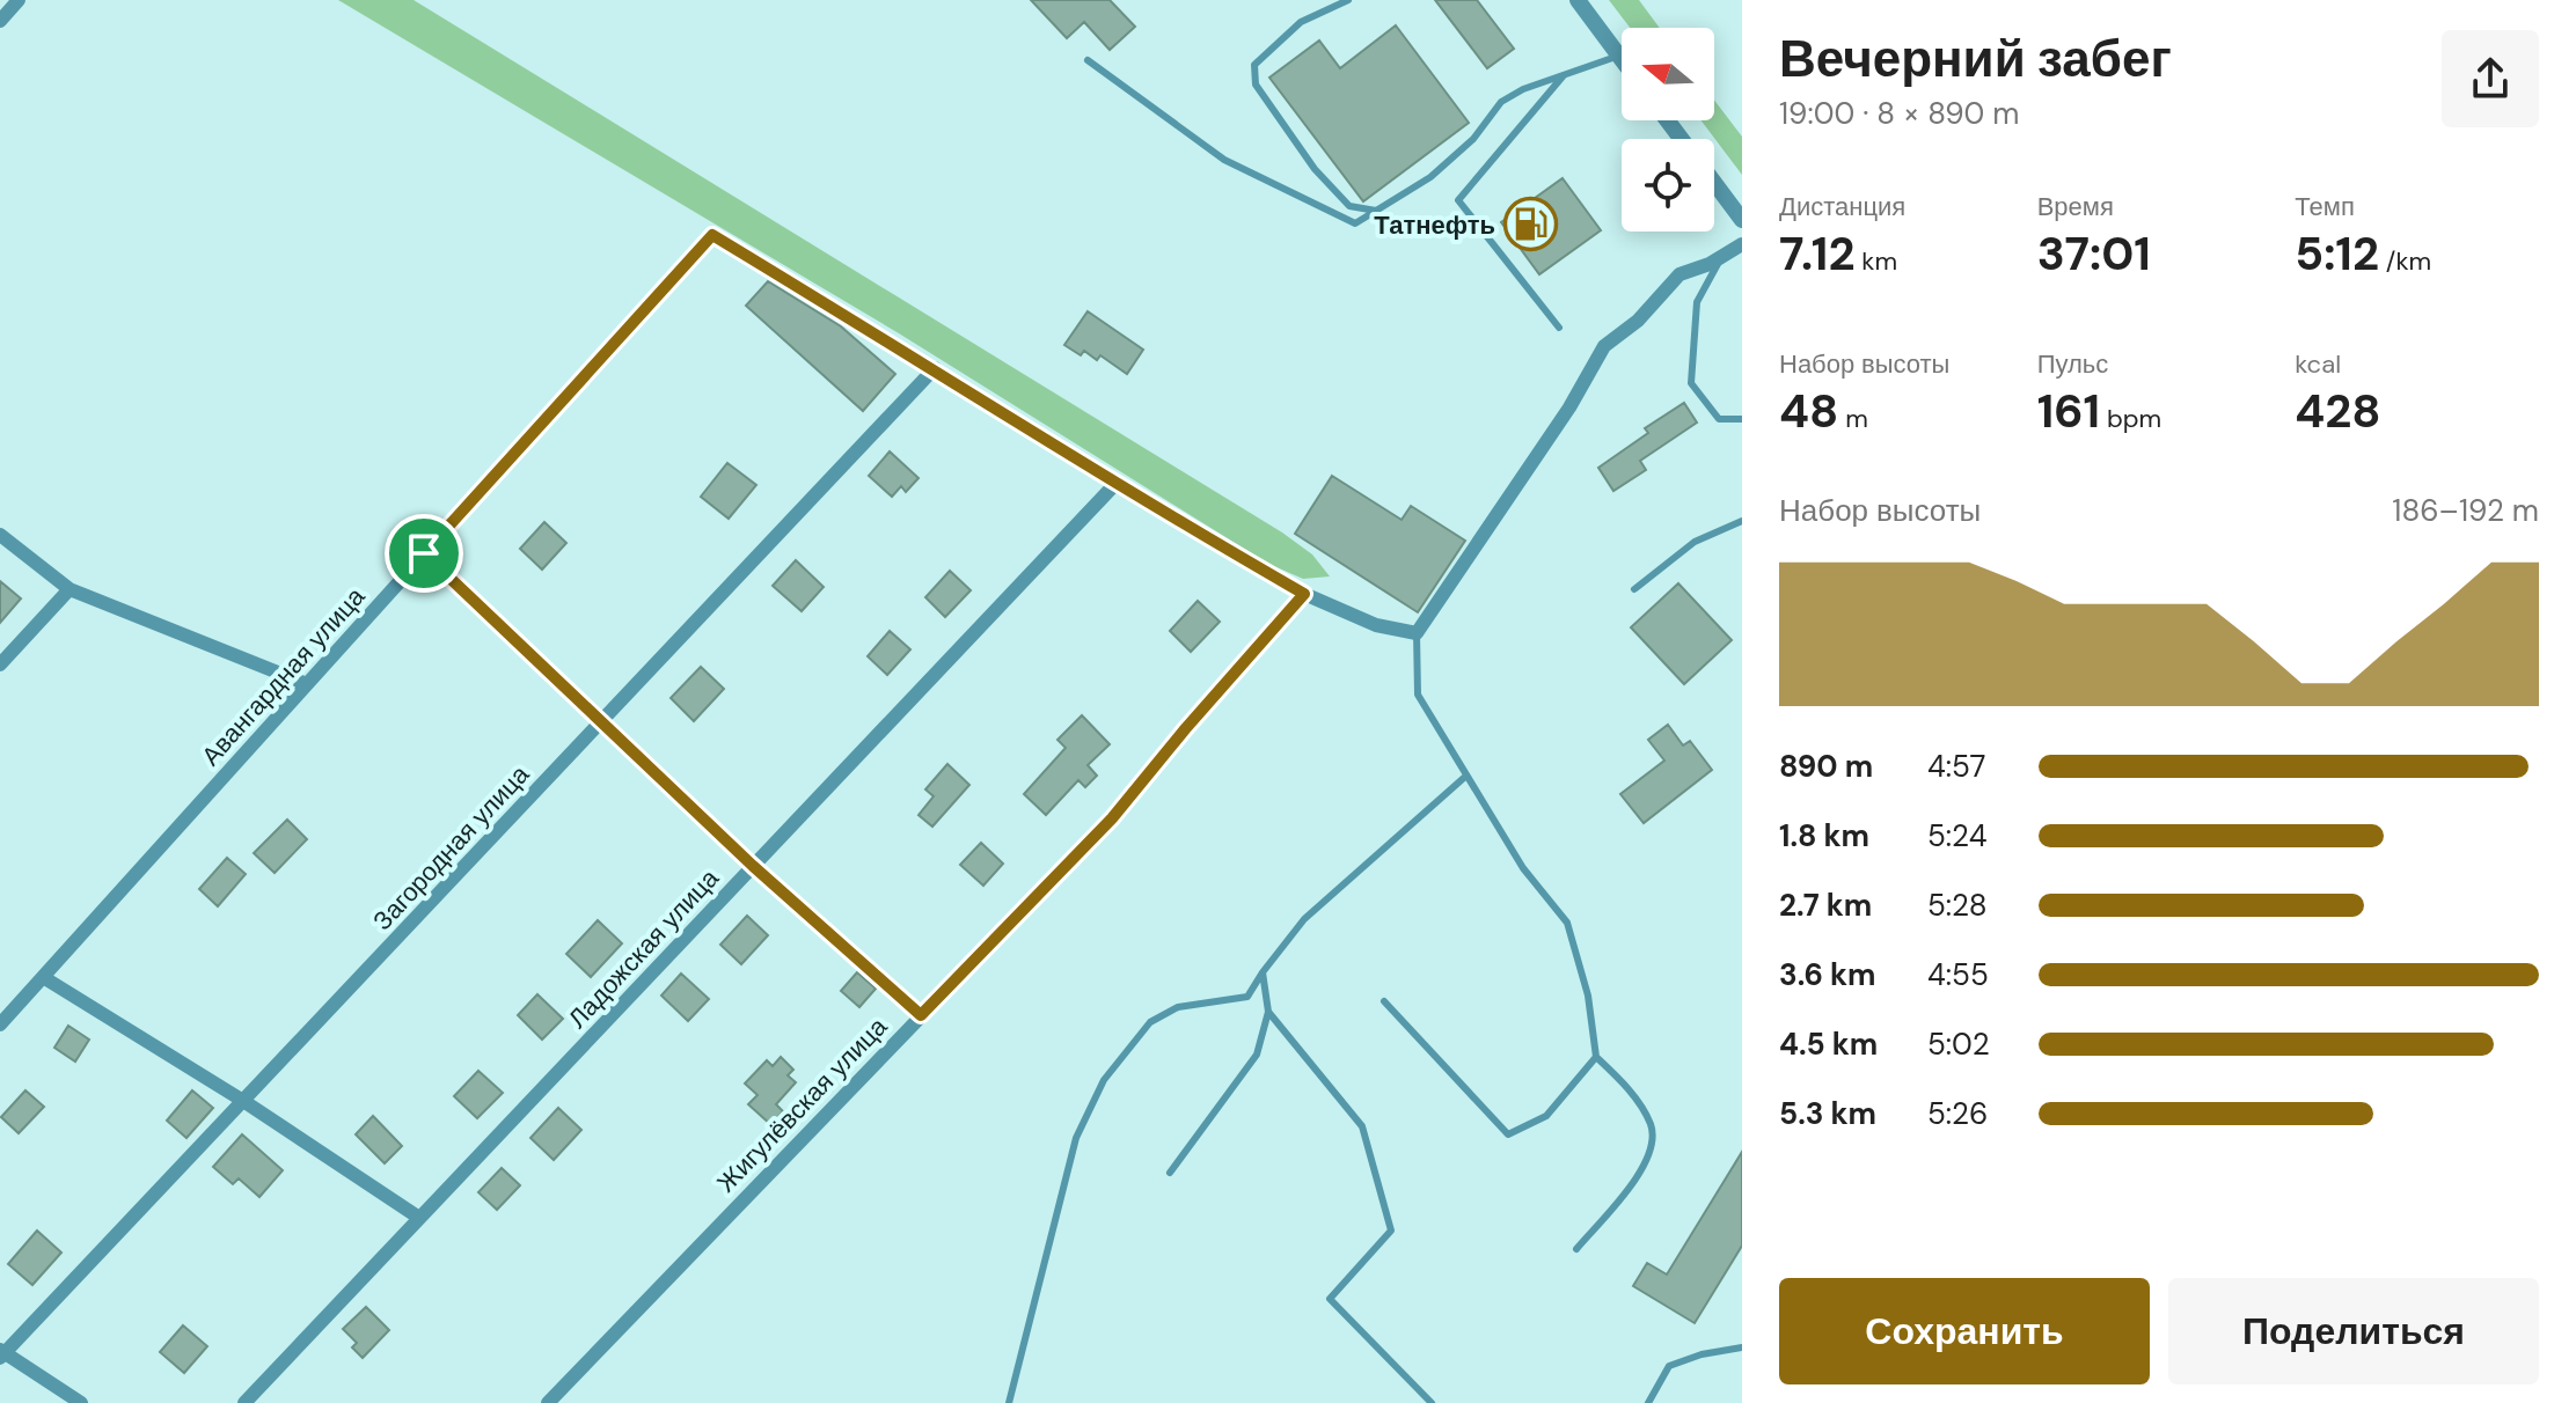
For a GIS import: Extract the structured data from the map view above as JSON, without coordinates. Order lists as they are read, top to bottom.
{
  "streets": {
    "street": [
      "Авангардная улица",
      "Загородная улица",
      "Ладожская улица",
      "Жигулёвская улица"
    ]
  },
  "crossings": [
    ["Авангардная улица", "Загородная улица"]
  ],
  "places": {
    "fuel station": ["Татнефть"]
  },
  "north": "left",
  "page": {
    "heading": ["Вечерний забег", "19:00 · 8 × 890 m"],
    "stats": [
      ["Дистанция", "7.12 km"],
      ["Время", "37:01"],
      ["Темп", "5:12 /km"],
      ["Набор высоты", "48 m"],
      ["Пульс", "161 bpm"],
      ["kcal", "428"]
    ],
    "chart": ["Набор высоты", "186–192 m"],
    "list": [
      {
        "name": "890 m",
        "note": "4:57"
      },
      {
        "name": "1.8 km",
        "note": "5:24"
      },
      {
        "name": "2.7 km",
        "note": "5:28"
      },
      {
        "name": "3.6 km",
        "note": "4:55"
      },
      {
        "name": "4.5 km",
        "note": "5:02"
      },
      {
        "name": "5.3 km",
        "note": "5:26"
      }
    ],
    "buttons": ["Сохранить", "Поделиться"]
  }
}
